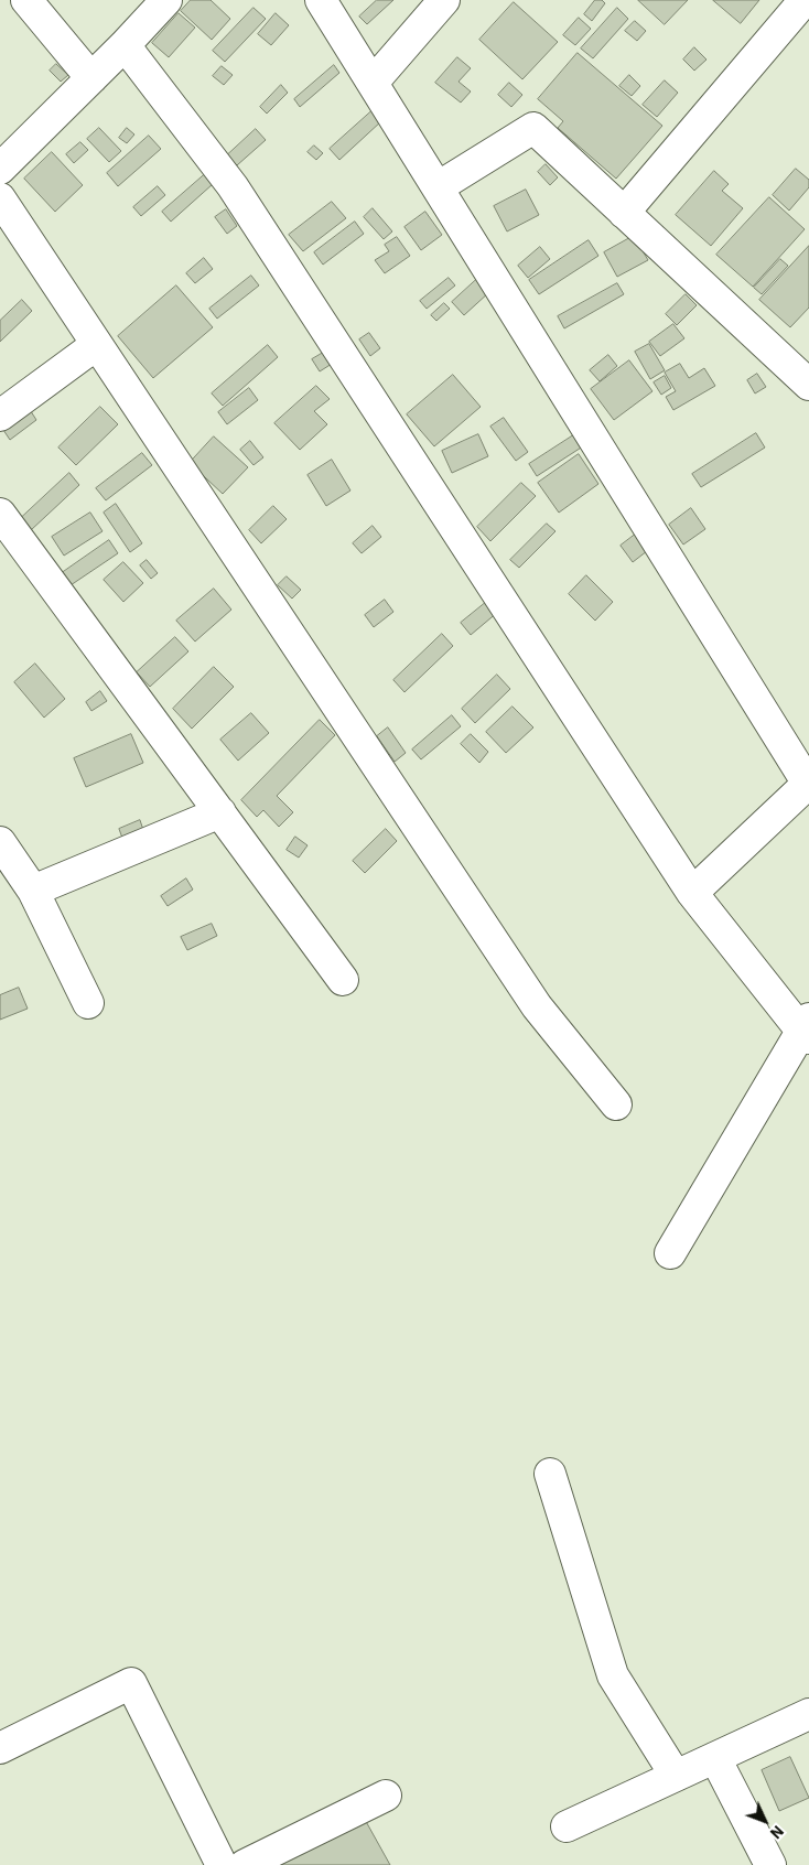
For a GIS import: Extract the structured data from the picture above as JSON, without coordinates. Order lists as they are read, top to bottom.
{
  "north": "bottom right"
}
